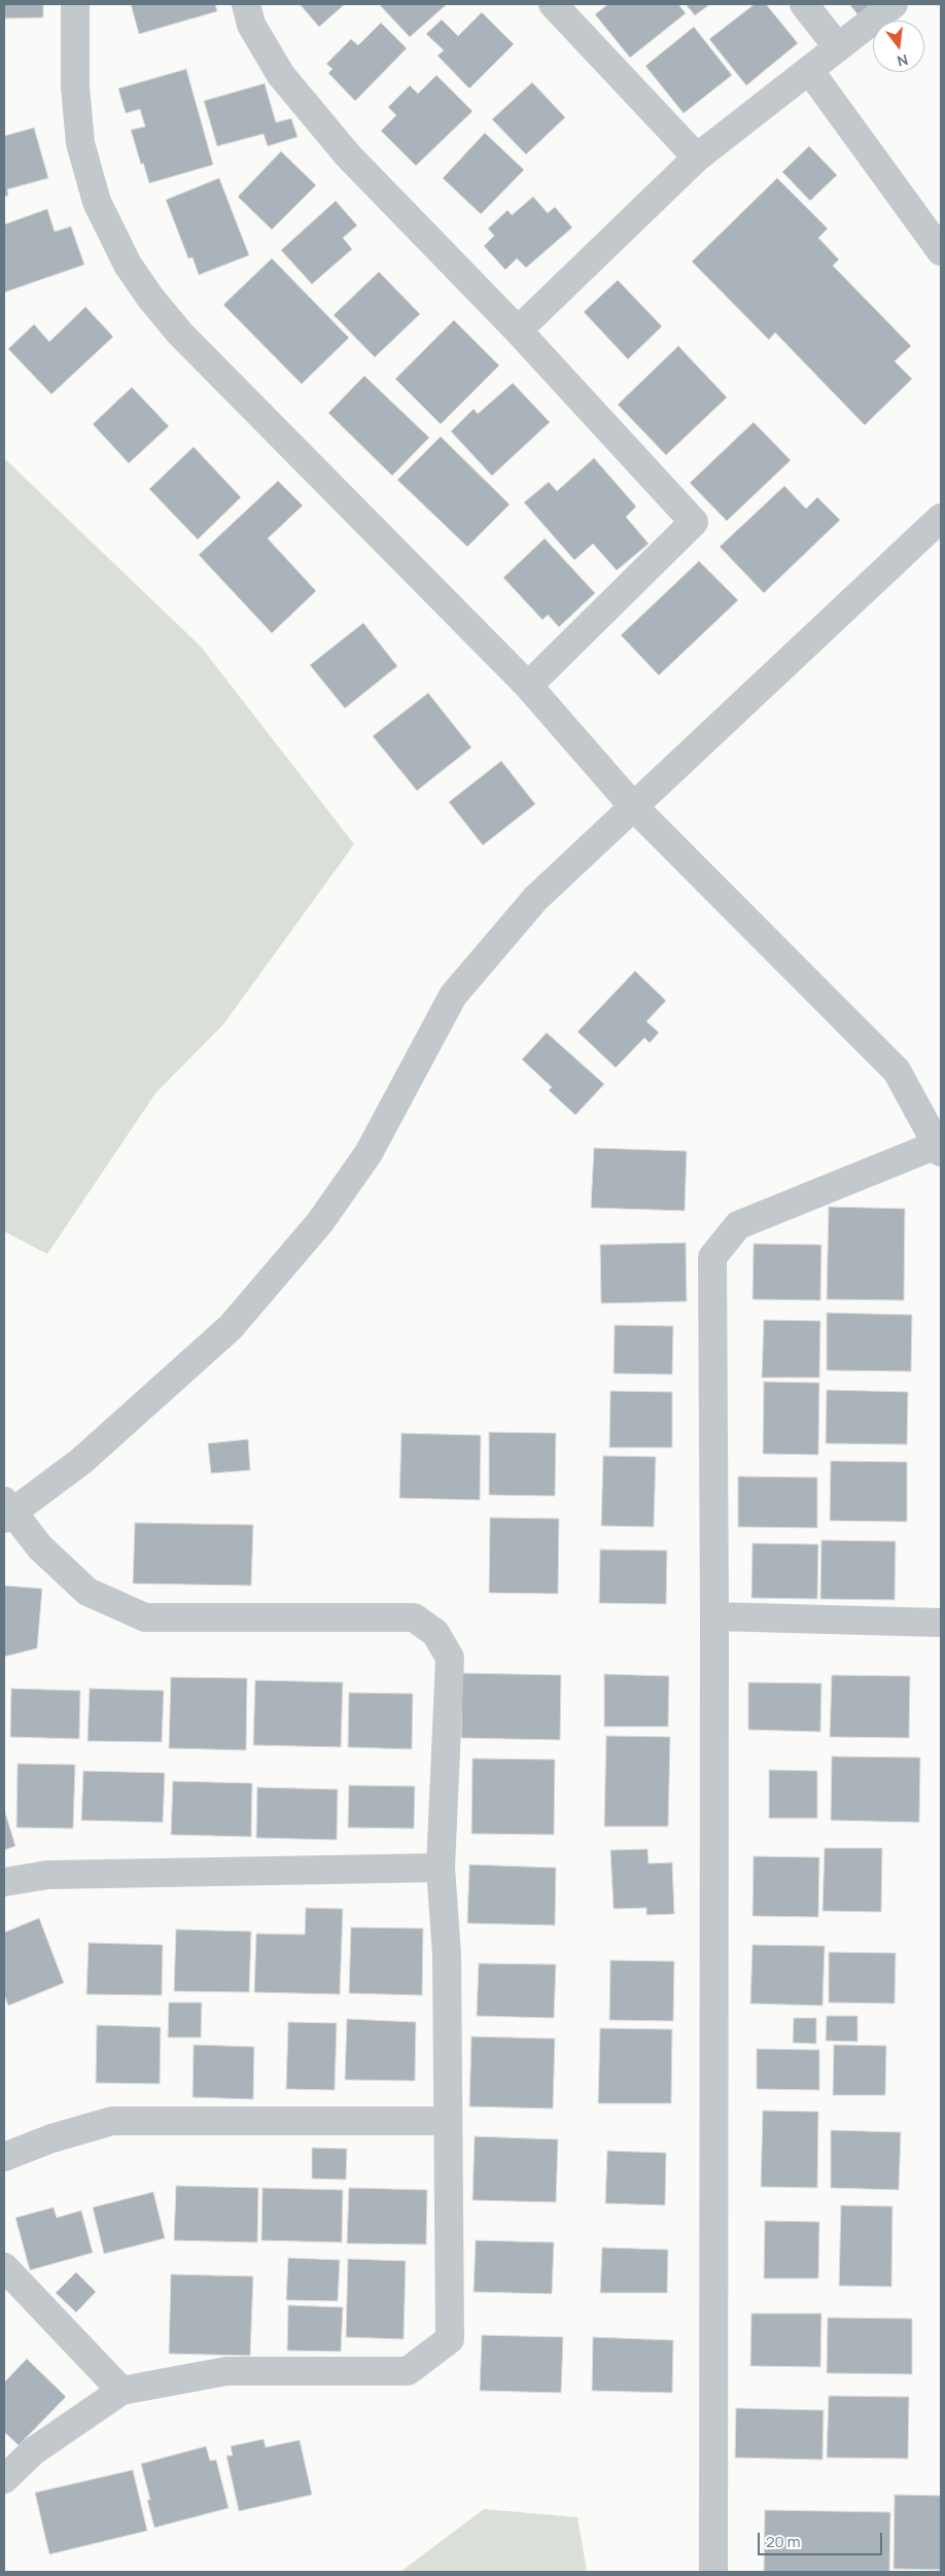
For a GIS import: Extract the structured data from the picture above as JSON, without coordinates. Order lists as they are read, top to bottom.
{
  "scale_bar": "20 m",
  "north": "bottom"
}
